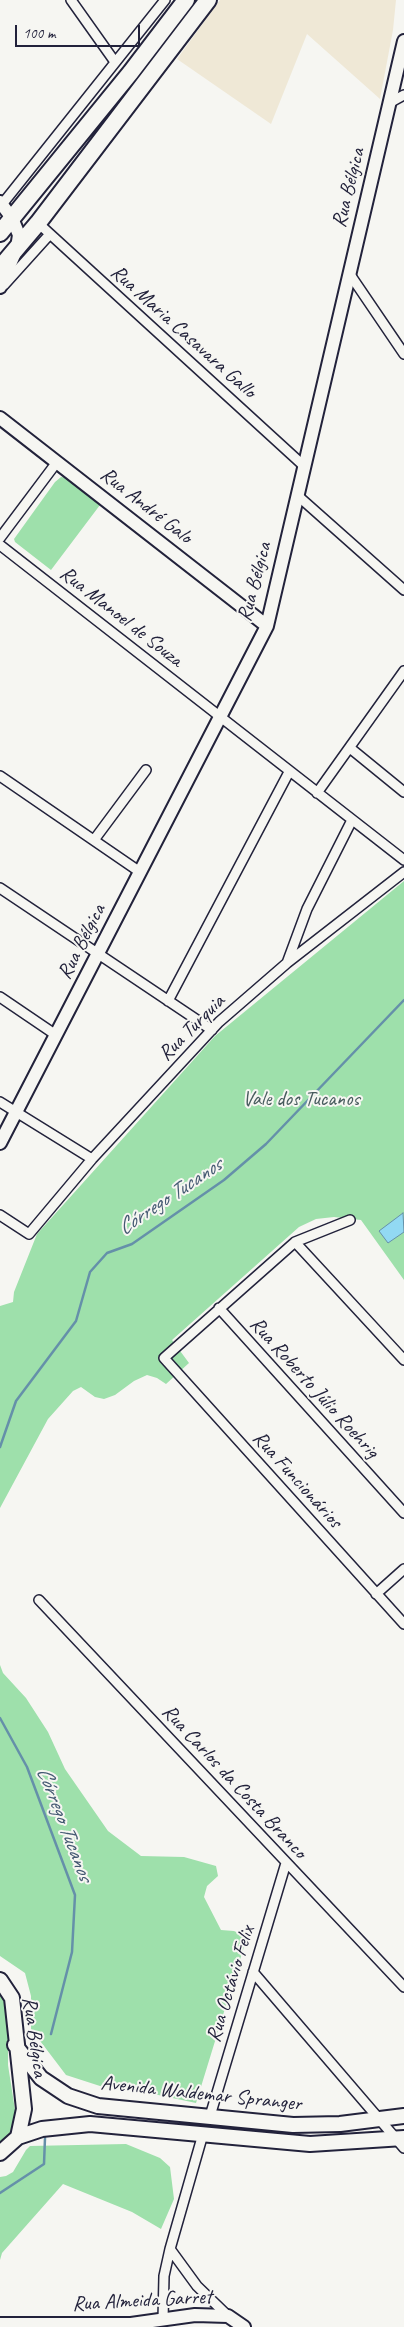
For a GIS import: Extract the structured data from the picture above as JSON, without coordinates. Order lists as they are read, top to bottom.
{
  "streets": {
    "main road": ["Rua Bélgica", "Avenida Waldemar Spranger"],
    "street": [
      "Rua Maria Casavara Gallo",
      "Rua André Galo",
      "Rua Manoel de Souza",
      "Rua Turquia",
      "Rua Roberto Júlio Roehrig",
      "Rua Funcionários",
      "Rua Carlos da Costa Branco",
      "Rua Octávio Felix",
      "Rua Almeida Garret"
    ]
  },
  "crossings": [
    ["Rua Bélgica", "Rua Maria Casavara Gallo"],
    ["Rua Bélgica", "Rua André Galo"],
    ["Rua Bélgica", "Rua Manoel de Souza"],
    ["Rua Bélgica", "Avenida Waldemar Spranger"],
    ["Rua Roberto Júlio Roehrig", "Rua Funcionários"],
    ["Rua Carlos da Costa Branco", "Rua Octávio Felix"],
    ["Rua Octávio Felix", "Avenida Waldemar Spranger"]
  ],
  "water": ["Córrego Tucanos"],
  "parks": ["Vale dos Tucanos"],
  "scale_bar": "100 m"
}
